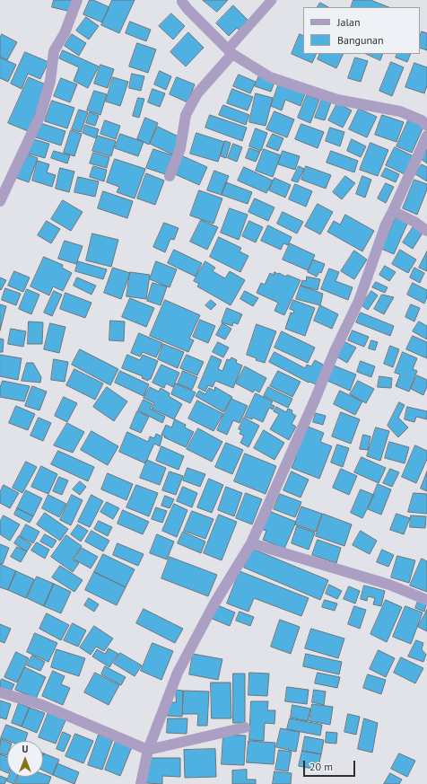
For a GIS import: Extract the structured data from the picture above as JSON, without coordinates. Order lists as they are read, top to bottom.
{
  "legend": ["Jalan", "Bangunan"],
  "scale_bar": "20 m",
  "north": "top"
}
